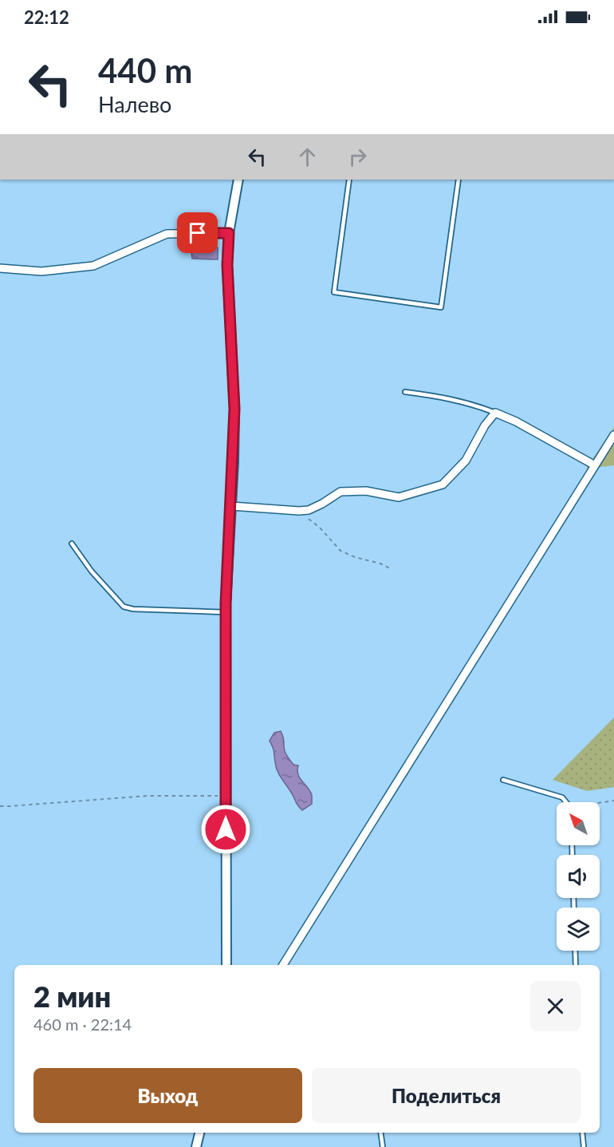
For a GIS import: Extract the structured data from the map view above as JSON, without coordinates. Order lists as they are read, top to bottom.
{
  "north": "top left",
  "page": {
    "status": "22:12",
    "turn": ["440 m", "Налево"],
    "heading": ["2 мин", "460 m · 22:14"],
    "buttons": ["Выход", "Поделиться"]
  }
}
